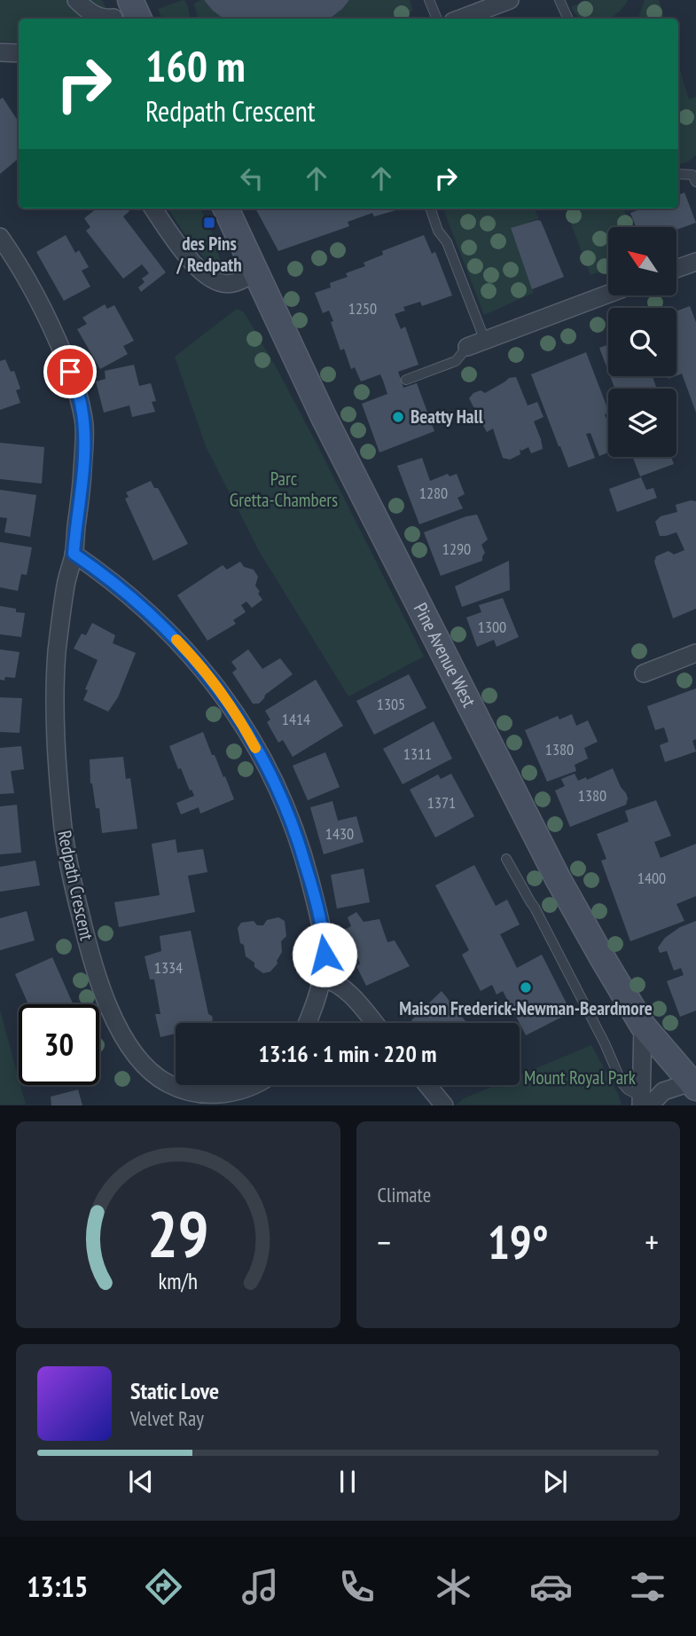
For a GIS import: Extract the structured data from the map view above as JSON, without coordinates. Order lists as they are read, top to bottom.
{
  "streets": {
    "main road": ["Pine Avenue West"],
    "street": ["Redpath Crescent"]
  },
  "parks": ["Parc Gretta-Chambers", "Mount Royal Park"],
  "places": {
    "transit": ["des Pins / Redpath"],
    "other": ["Beatty Hall", "Maison Frederick-Newman-Beardmore"]
  },
  "house_numbers": [
    "1250",
    "1280",
    "1290",
    "1300",
    "1305",
    "1414",
    "1380",
    "1311",
    "1380",
    "1371",
    "1430",
    "1400",
    "1334"
  ],
  "north": "top left",
  "page": {
    "turn": ["160 m", "Redpath Crescent"],
    "limit": "30",
    "trip": "13:16 · 1 min · 220 m",
    "tile": "Climate",
    "heat": ["−", "19°", "+"],
    "song": ["Static Love", "Velvet Ray"],
    "tabs": "13:15",
    "gauge": ["29", "km/h"]
  }
}
